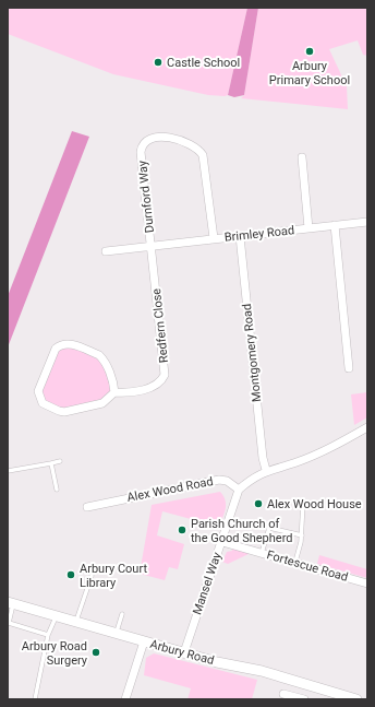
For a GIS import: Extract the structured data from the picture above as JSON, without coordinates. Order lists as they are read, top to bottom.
{
  "streets": {
    "street": [
      "Durnford Way",
      "Brimley Road",
      "Redfern Close",
      "Montgomery Road",
      "Alex Wood Road",
      "Fortescue Road",
      "Mansel Way",
      "Arbury Road"
    ]
  },
  "crossings": [
    ["Durnford Way", "Brimley Road"],
    ["Durnford Way", "Redfern Close"],
    ["Brimley Road", "Redfern Close"],
    ["Brimley Road", "Montgomery Road"],
    ["Alex Wood Road", "Mansel Way"],
    ["Fortescue Road", "Mansel Way"],
    ["Mansel Way", "Arbury Road"]
  ],
  "places": [
    "Arbury Primary School",
    "Castle School",
    "Alex Wood House",
    "Parish Church of the Good Shepherd",
    "Arbury Court Library",
    "Arbury Road Surgery"
  ]
}
